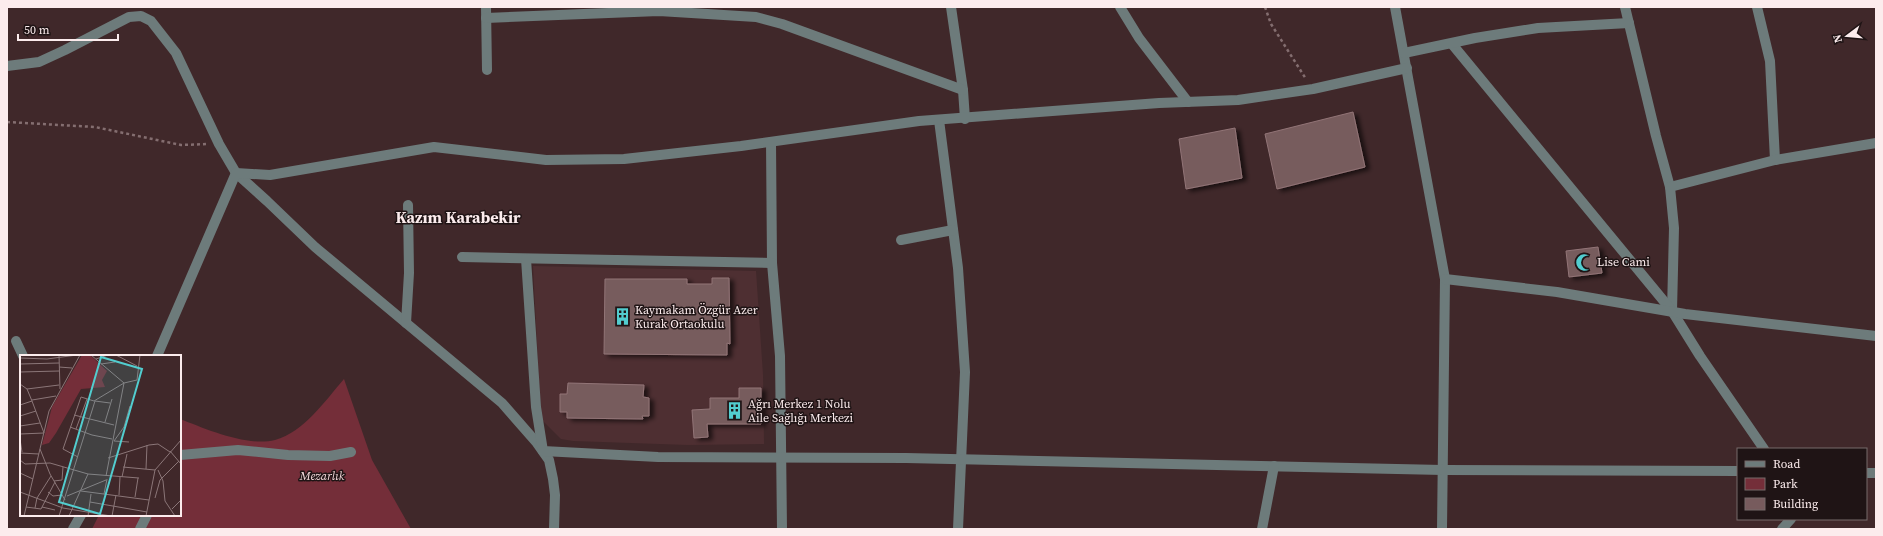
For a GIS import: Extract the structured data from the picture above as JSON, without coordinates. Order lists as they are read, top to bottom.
{
  "districts": ["Kazım Karabekir"],
  "parks": ["Mezarlık"],
  "places": {
    "mosque": ["Lise Cami"],
    "building": ["Kaymakam Özgür Azer Kurak Ortaokulu", "Ağrı Merkez 1 Nolu Aile Sağlığı Merkezi"]
  },
  "legend": ["Road", "Park", "Building"],
  "scale_bar": "50 m",
  "north": "left"
}
